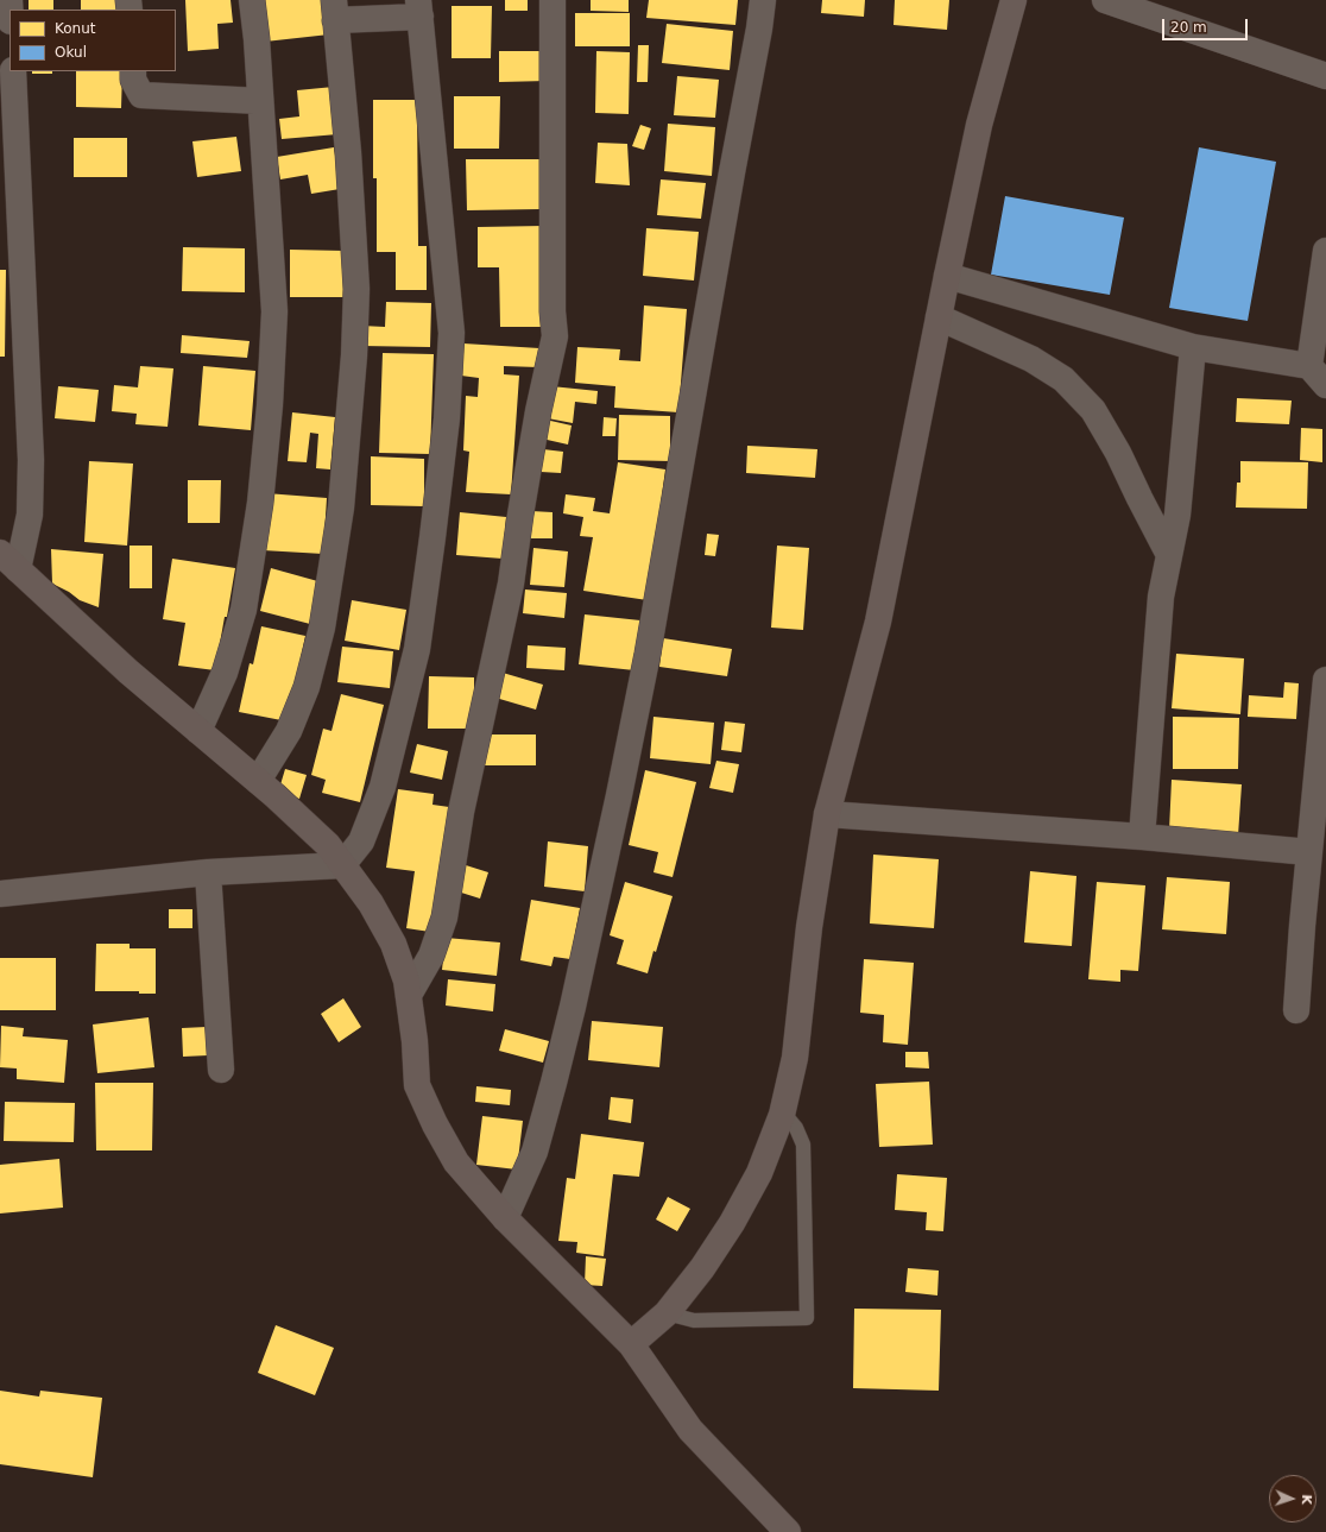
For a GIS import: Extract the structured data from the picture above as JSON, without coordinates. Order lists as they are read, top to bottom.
{
  "legend": ["Konut", "Okul"],
  "scale_bar": "20 m",
  "north": "right"
}
